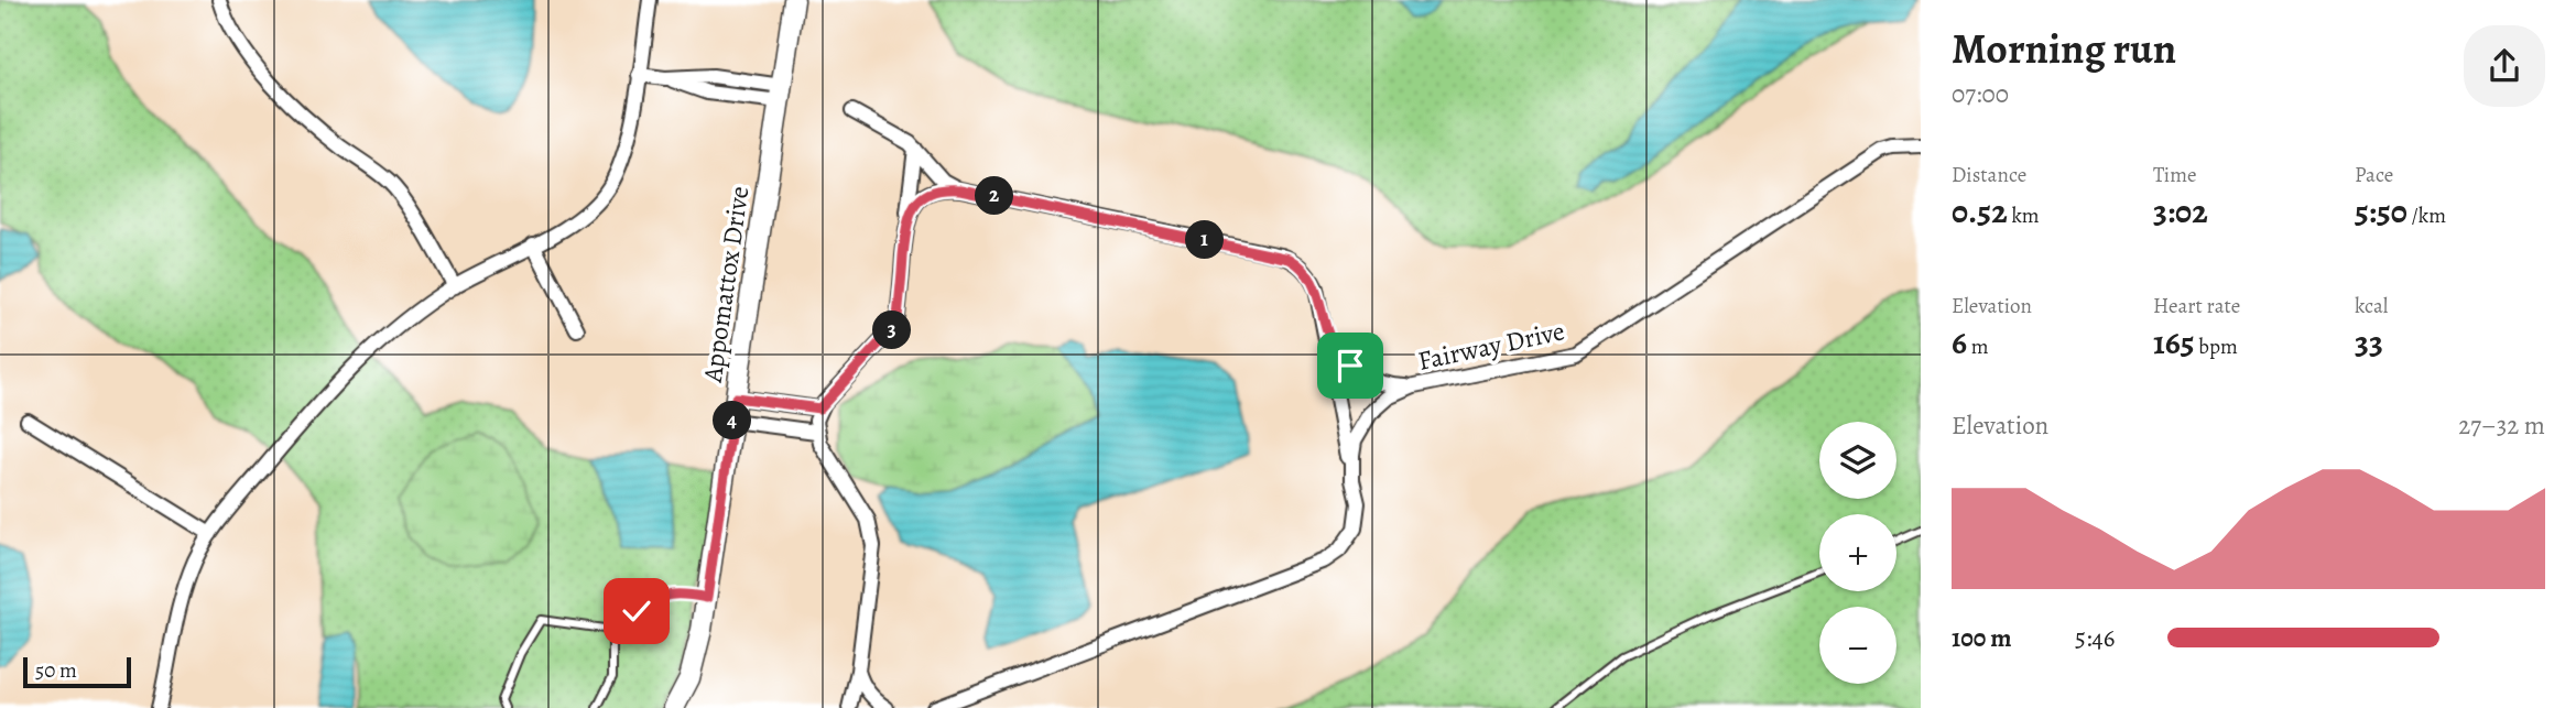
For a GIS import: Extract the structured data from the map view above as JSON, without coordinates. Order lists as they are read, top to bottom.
{
  "streets": {
    "street": ["Appomattox Drive", "Fairway Drive"]
  },
  "scale_bar": "50 m",
  "page": {
    "heading": ["Morning run", "07:00"],
    "stats": [
      ["Distance", "0.52 km"],
      ["Time", "3:02"],
      ["Pace", "5:50 /km"],
      ["Elevation", "6 m"],
      ["Heart rate", "165 bpm"],
      ["kcal", "33"]
    ],
    "pins": [
      "2",
      "1",
      "3",
      "4"
    ],
    "chart": ["Elevation", "27–32 m"],
    "map_buttons": ["+", "−"],
    "list": [
      {
        "name": "100 m",
        "note": "5:46"
      }
    ],
    "scale": "50 m"
  }
}
